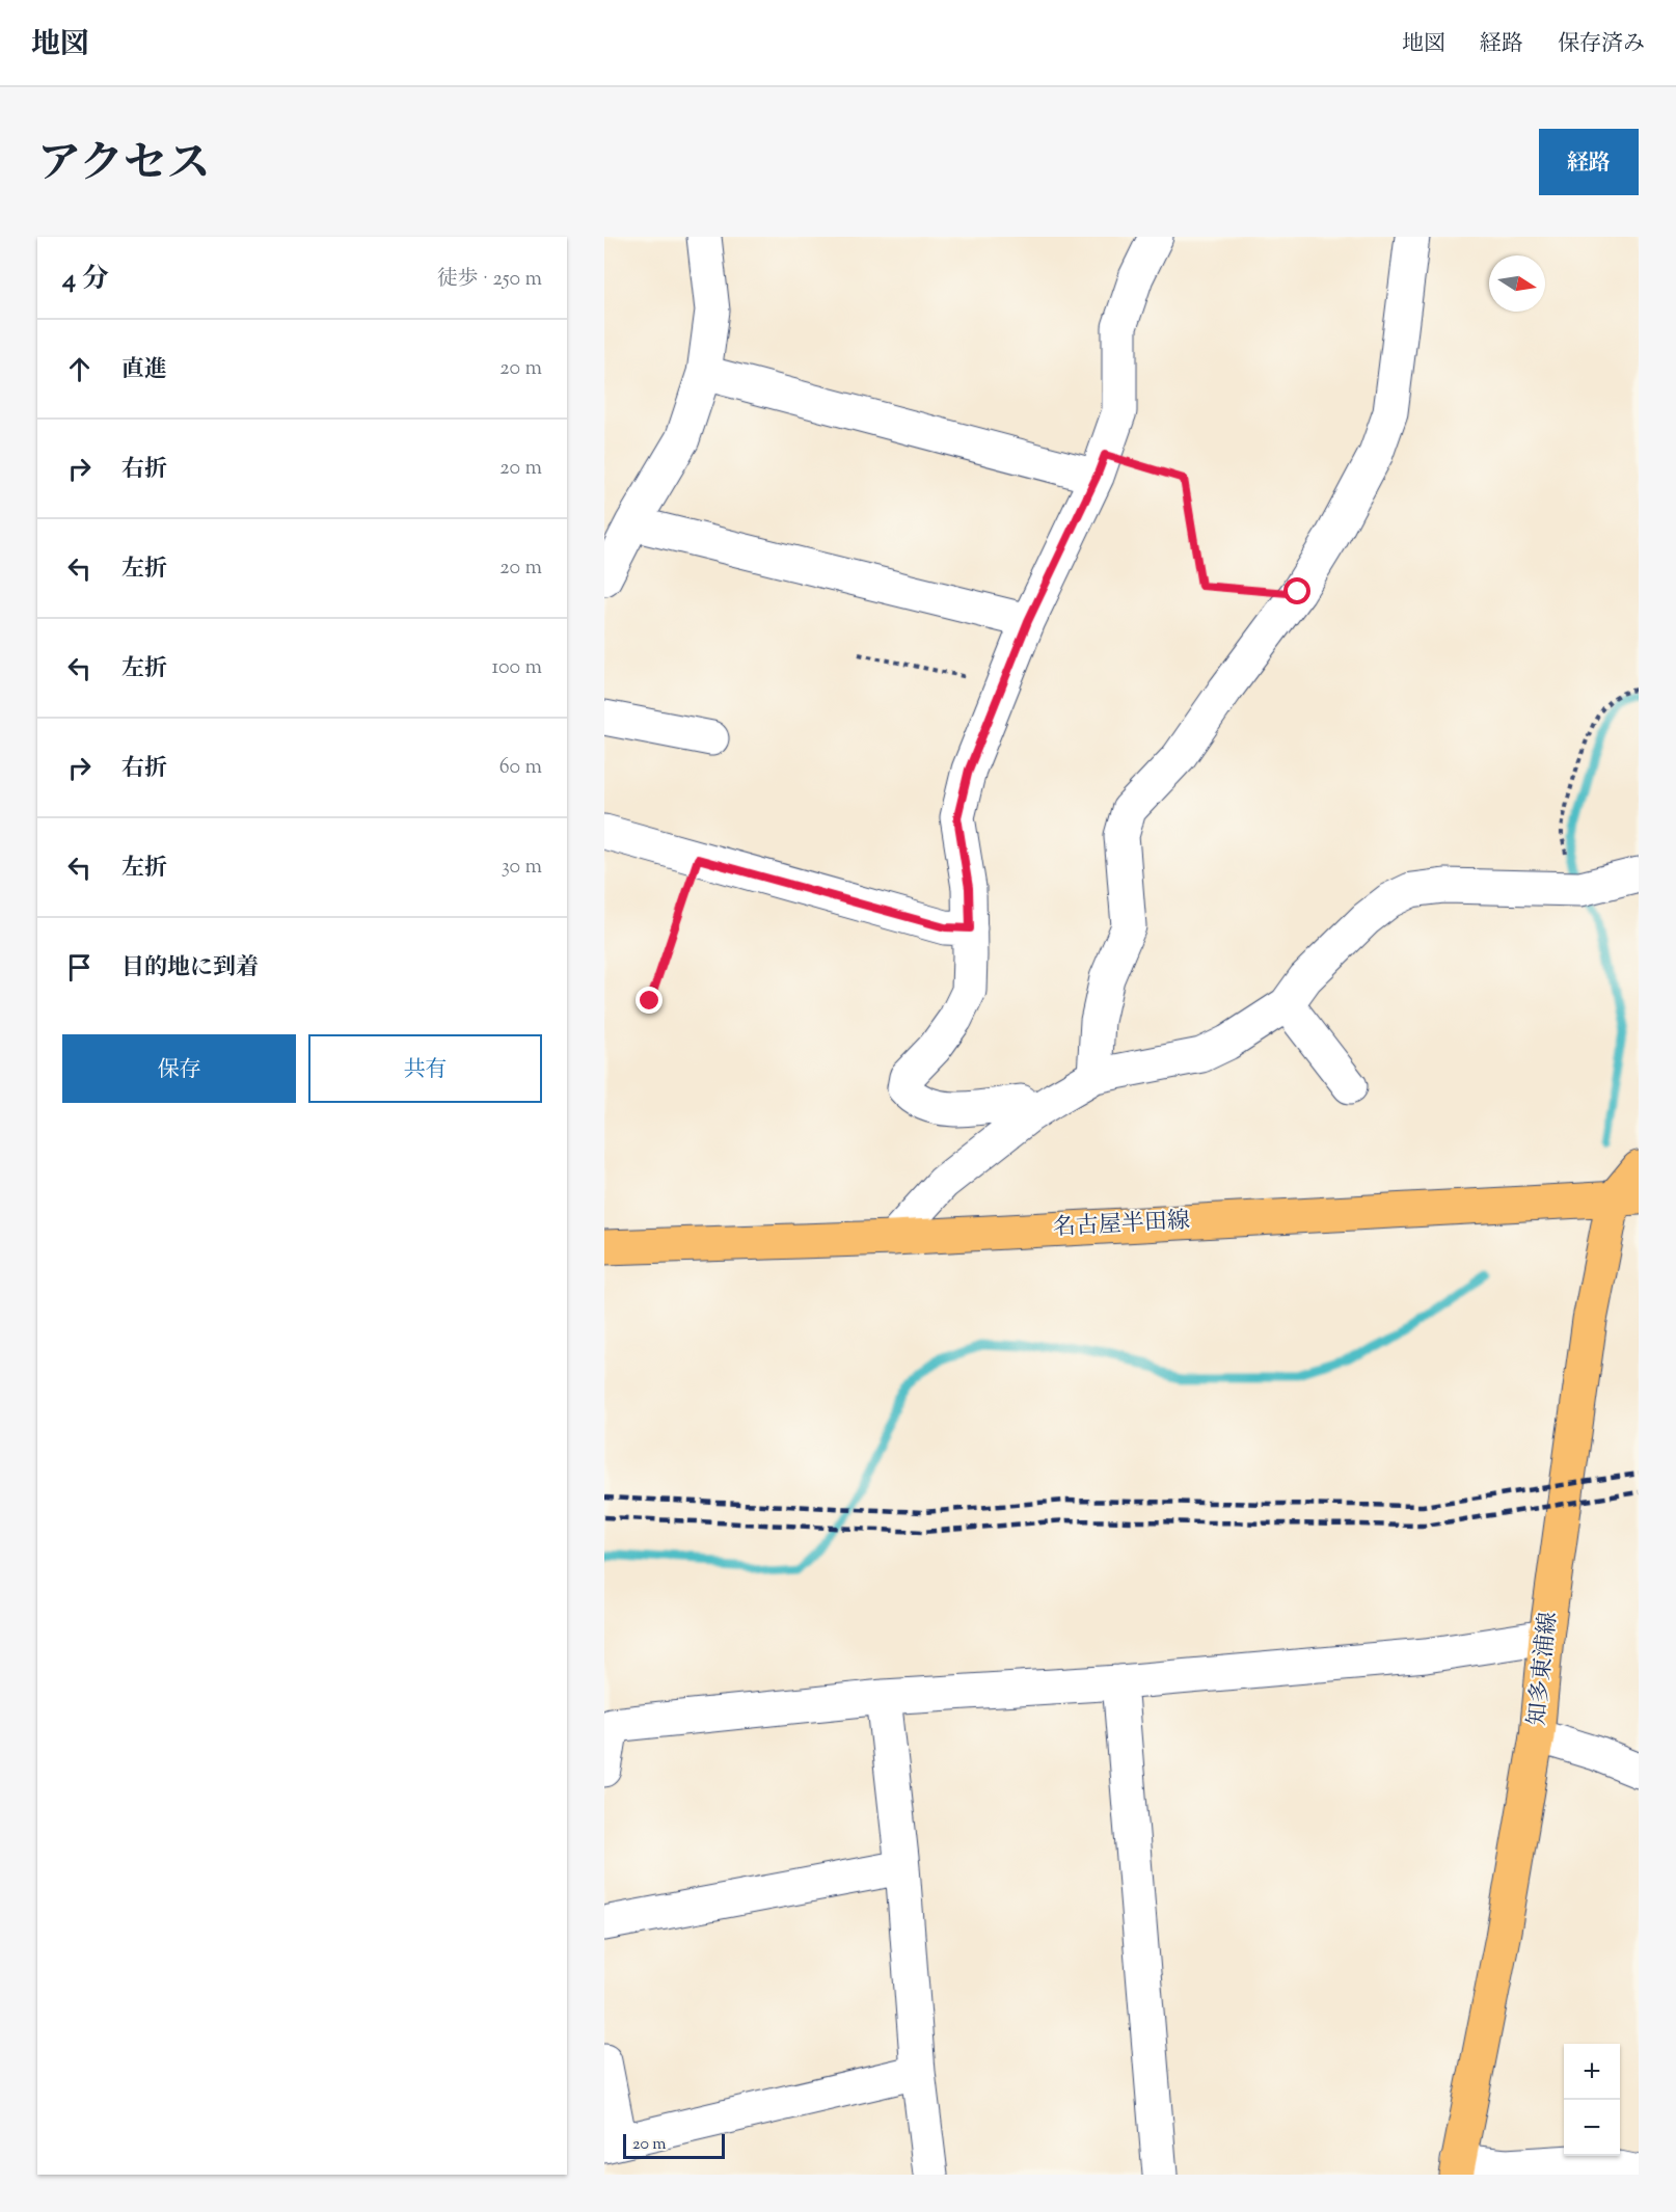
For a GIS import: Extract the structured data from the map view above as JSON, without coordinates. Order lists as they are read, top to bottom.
{
  "streets": {
    "main road": ["名古屋半田線", "知多東浦線"]
  },
  "crossings": [
    ["名古屋半田線", "知多東浦線"]
  ],
  "scale_bar": "20 m",
  "north": "right",
  "page": {
    "header": "地図",
    "nav": ["地図", "経路", "保存済み"],
    "title": "アクセス",
    "buttons": [
      "経路",
      ["保存", "共有"]
    ],
    "heading": ["4 分", "徒歩 · 250 m"],
    "list": [
      ["直進", "20 m"],
      ["右折", "20 m"],
      ["左折", "20 m"],
      ["左折", "100 m"],
      ["右折", "60 m"],
      ["左折", "30 m"],
      "目的地に到着"
    ],
    "map_buttons": ["+", "−"],
    "scale": "20 m"
  }
}
